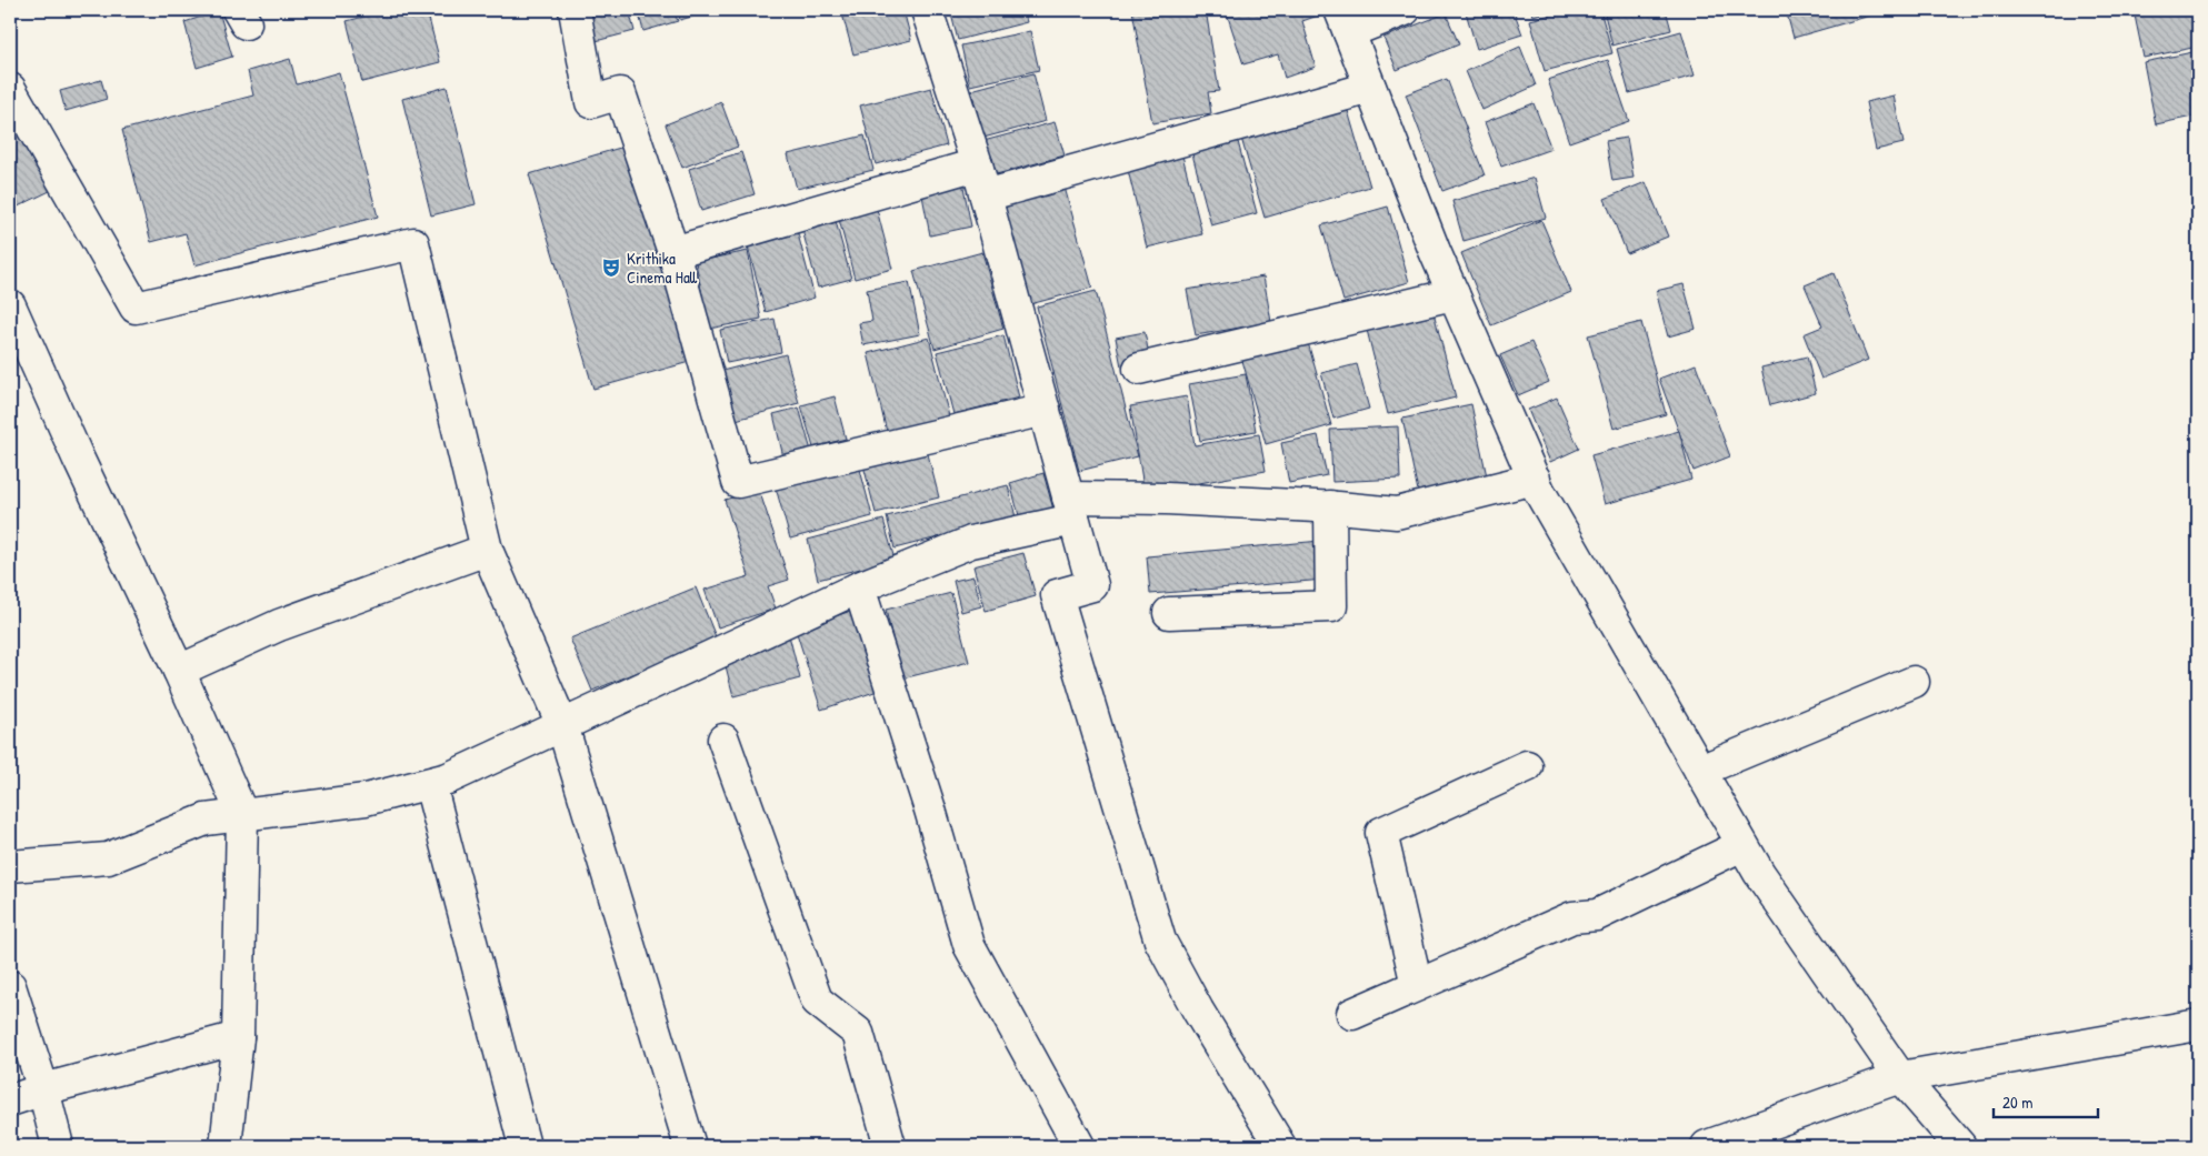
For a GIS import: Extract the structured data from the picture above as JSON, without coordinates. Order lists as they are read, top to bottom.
{
  "places": {
    "theatre": ["Krithika Cinema Hall"]
  },
  "scale_bar": "20 m"
}
